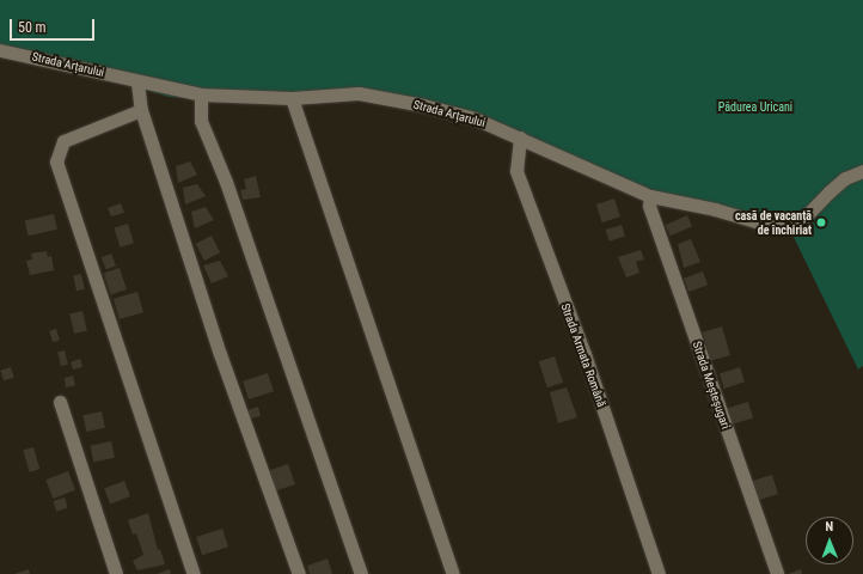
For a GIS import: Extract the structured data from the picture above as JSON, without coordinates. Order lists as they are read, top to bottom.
{
  "streets": {
    "street": ["Strada Arțarului", "Strada Armata Română", "Strada Meșteșugari"]
  },
  "crossings": [
    ["Strada Arțarului", "Strada Armata Română"],
    ["Strada Arțarului", "Strada Meșteșugari"]
  ],
  "parks": ["Pădurea Uricani"],
  "places": ["casă de vacanță de închiriat"],
  "scale_bar": "50 m",
  "north": "top"
}
